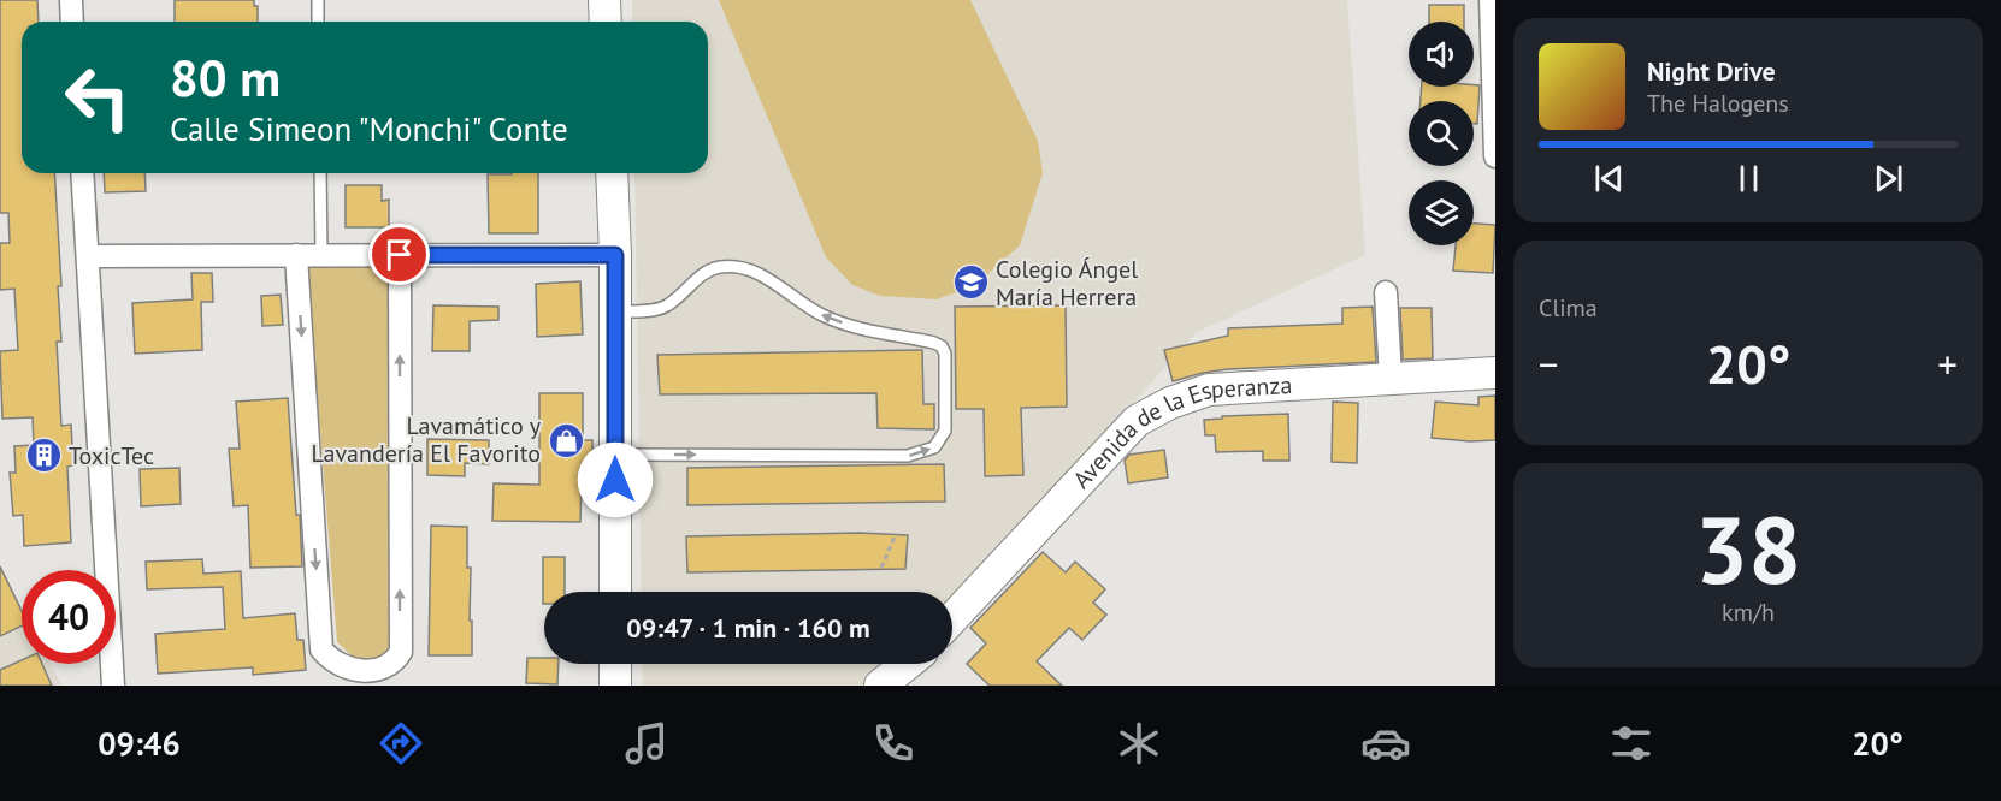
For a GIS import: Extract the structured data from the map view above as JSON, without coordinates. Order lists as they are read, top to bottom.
{
  "streets": {
    "street": ["Avenida de la Esperanza"]
  },
  "places": {
    "school or university": ["Colegio Ángel María Herrera"],
    "shop": ["Lavamático y Lavandería El Favorito"],
    "building": ["ToxicTec"]
  },
  "page": {
    "turn": ["80 m", "Calle Simeon \"Monchi\" Conte"],
    "song": ["Night Drive", "The Halogens"],
    "tile": [
      "Clima",
      ["38", "km/h"]
    ],
    "heat": ["−", "20°", "+"],
    "limit": "40",
    "trip": "09:47 · 1 min · 160 m",
    "tabs": ["09:46", "20°"]
  }
}
